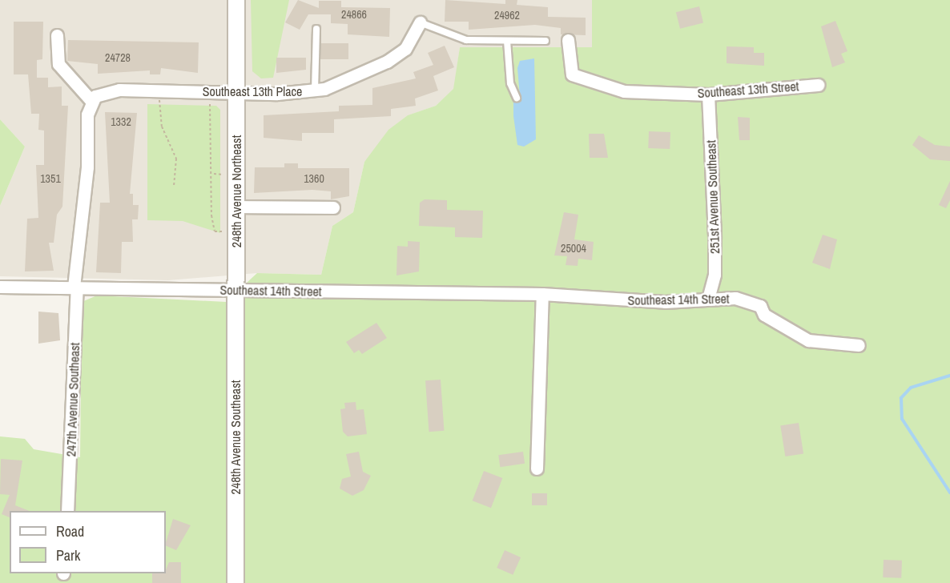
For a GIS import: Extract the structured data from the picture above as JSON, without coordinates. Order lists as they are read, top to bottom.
{
  "streets": {
    "street": [
      "Southeast 13th Street",
      "Southeast 13th Place",
      "248th Avenue Northeast",
      "251st Avenue Southeast",
      "Southeast 14th Street",
      "247th Avenue Southeast",
      "248th Avenue Southeast"
    ]
  },
  "crossings": [
    ["Southeast 13th Street", "251st Avenue Southeast"],
    ["Southeast 13th Place", "248th Avenue Northeast"],
    ["Southeast 13th Place", "247th Avenue Southeast"],
    ["248th Avenue Northeast", "Southeast 14th Street"],
    ["248th Avenue Northeast", "248th Avenue Southeast"],
    ["251st Avenue Southeast", "Southeast 14th Street"],
    ["Southeast 14th Street", "247th Avenue Southeast"],
    ["Southeast 14th Street", "248th Avenue Southeast"]
  ],
  "house_numbers": [
    "24866",
    "24962",
    "24728",
    "1332",
    "1351",
    "1360",
    "25004"
  ],
  "legend": ["Road", "Park"]
}
